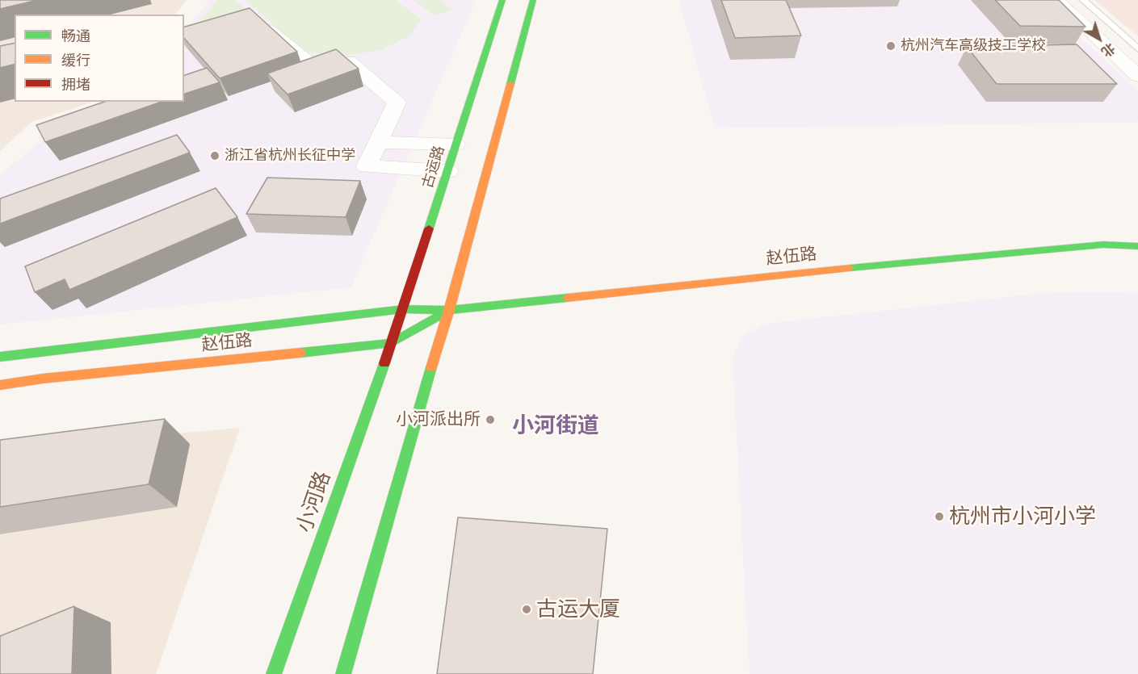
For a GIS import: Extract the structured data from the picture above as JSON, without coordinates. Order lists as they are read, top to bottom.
{
  "streets": {
    "main road": ["古运路", "赵伍路", "小河路"]
  },
  "crossings": [
    ["古运路", "赵伍路"],
    ["古运路", "小河路"],
    ["赵伍路", "小河路"]
  ],
  "districts": ["小河街道"],
  "places": [
    "杭州汽车高级技工学校",
    "浙江省杭州长征中学",
    "小河派出所",
    "杭州市小河小学",
    "古运大厦"
  ],
  "legend": ["畅通", "缓行", "拥堵"],
  "north": "bottom right"
}
